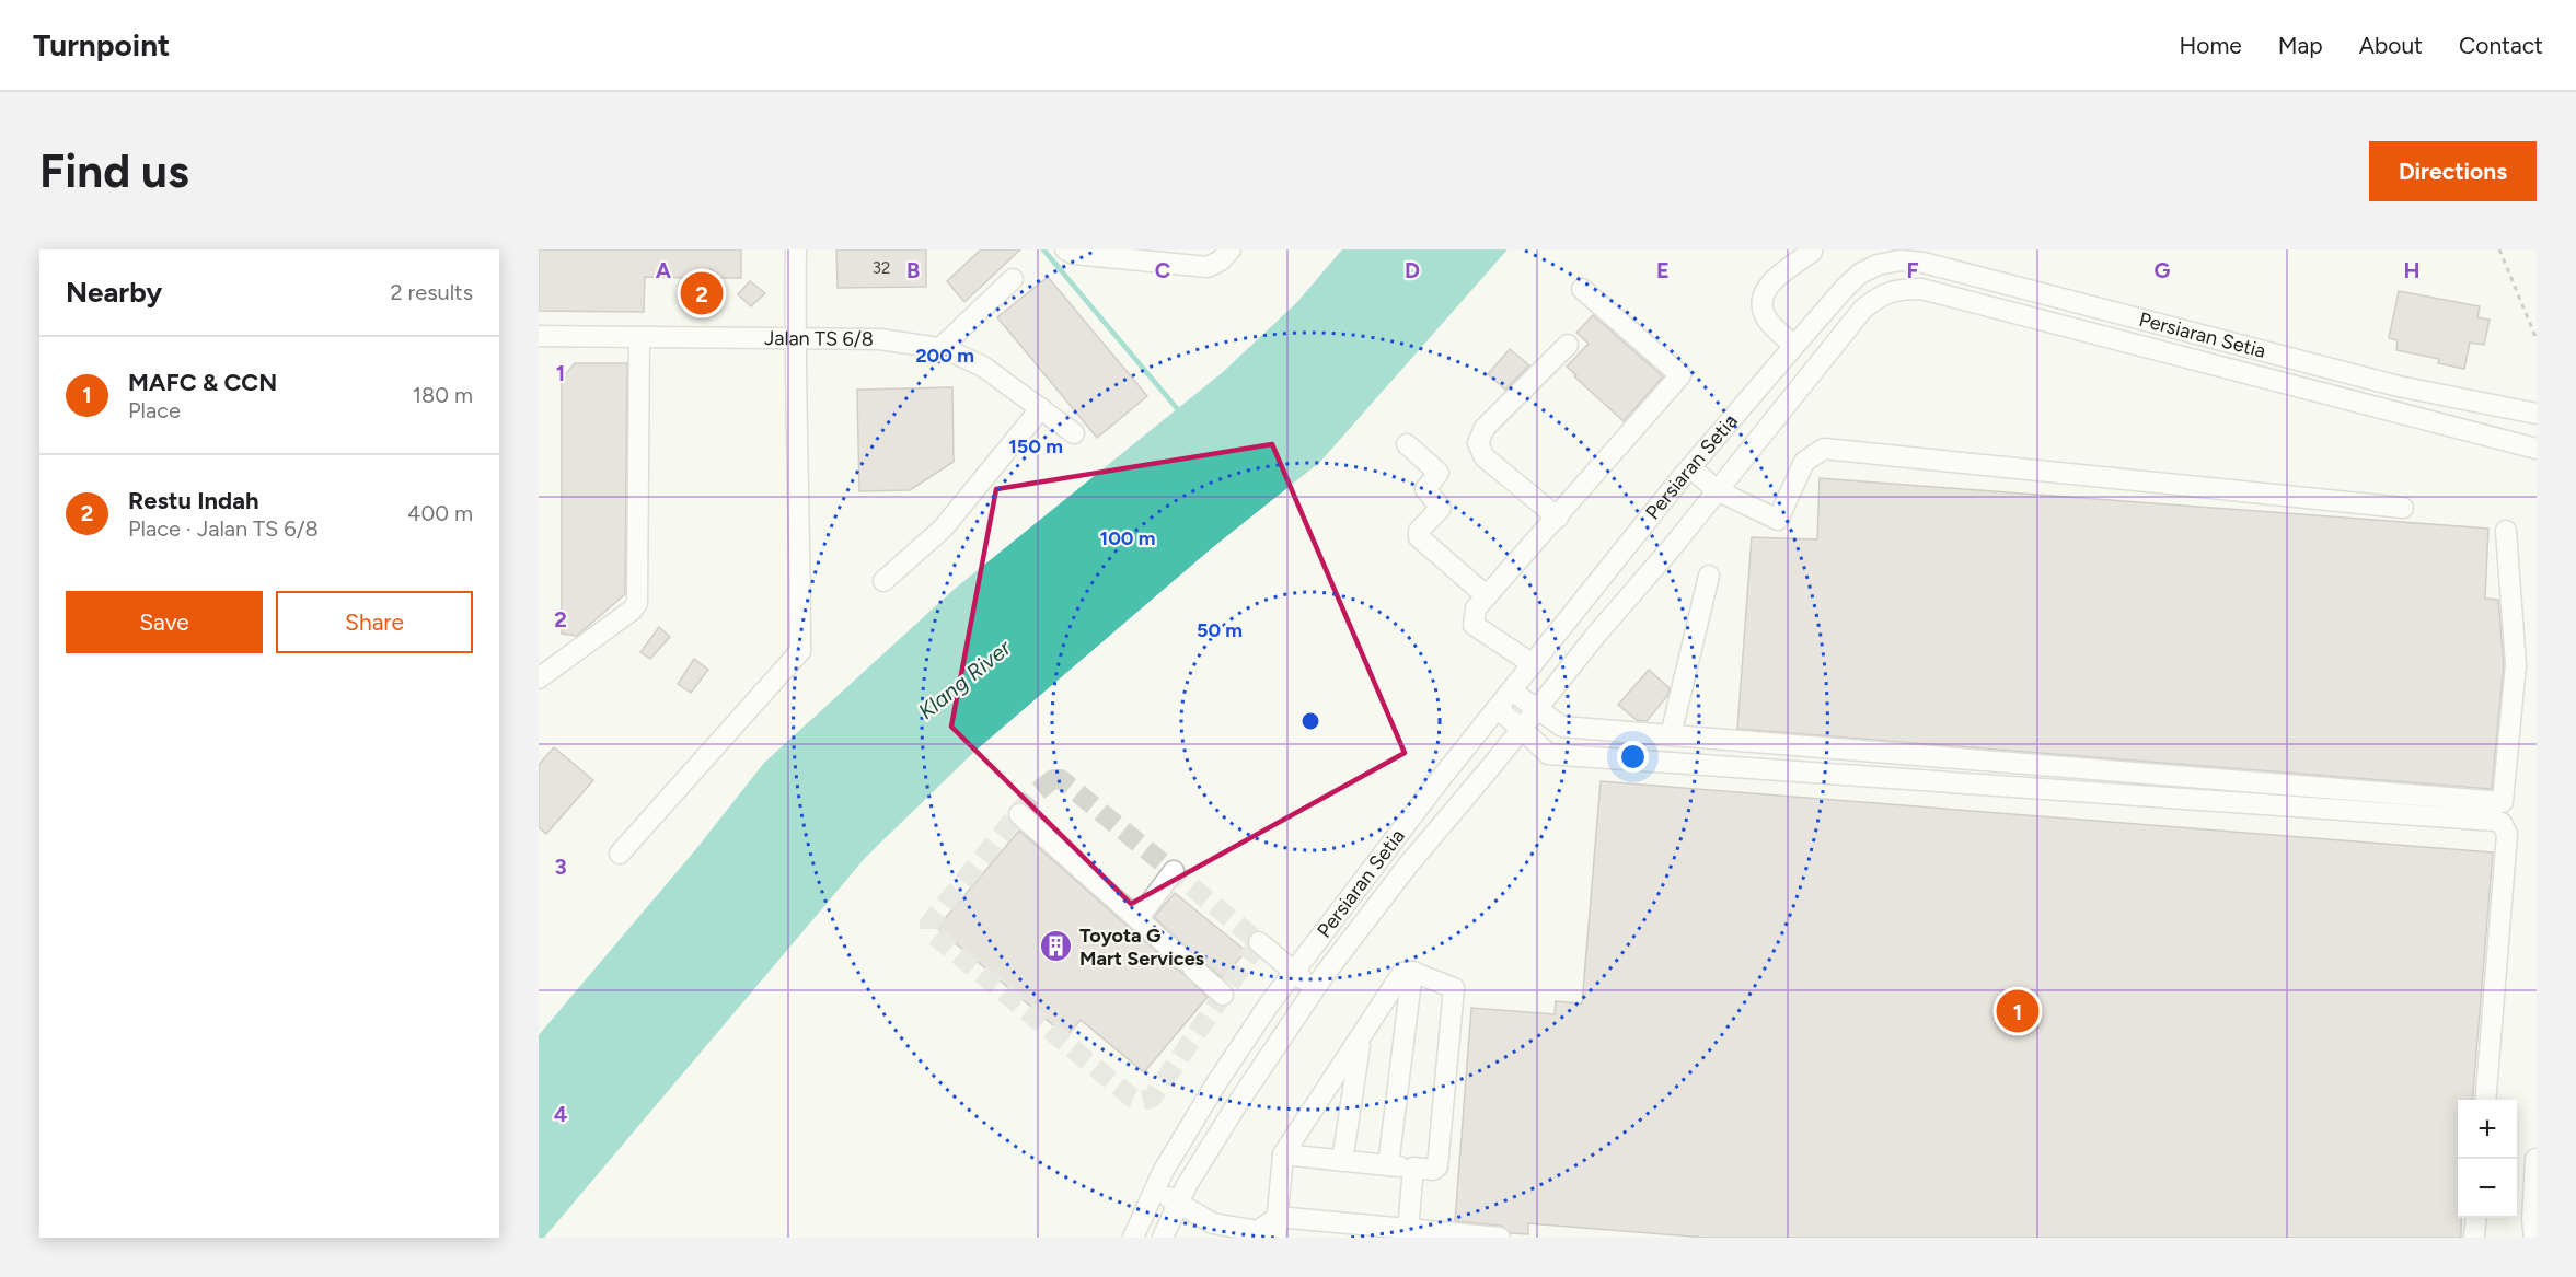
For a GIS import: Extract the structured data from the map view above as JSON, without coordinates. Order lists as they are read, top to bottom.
{
  "streets": {
    "street": ["Persiaran Setia", "Jalan TS 6/8"]
  },
  "water": ["Klang River"],
  "places": {
    "building": ["Toyota G Mart Services"]
  },
  "house_numbers": ["32"],
  "page": {
    "header": "Turnpoint",
    "nav": [
      "Home",
      "Map",
      "About",
      "Contact"
    ],
    "buttons": [
      "Directions",
      ["Save", "Share"]
    ],
    "title": "Find us",
    "heading": ["Nearby", "2 results"],
    "pins": ["2", "1"],
    "list": [
      {
        "mark": "1",
        "name": "MAFC & CCN",
        "note": "Place",
        "value": "180 m"
      },
      {
        "mark": "2",
        "name": "Restu Indah",
        "note": "Place · Jalan TS 6/8",
        "value": "400 m"
      }
    ],
    "map_buttons": ["+", "−"]
  },
  "grid": {
    "columns": [
      "A",
      "B",
      "C",
      "D",
      "E",
      "F",
      "G",
      "H"
    ],
    "rows": [
      "1",
      "2",
      "3",
      "4"
    ]
  },
  "rings": [
    "200 m",
    "150 m",
    "100 m",
    "50 m"
  ]
}
